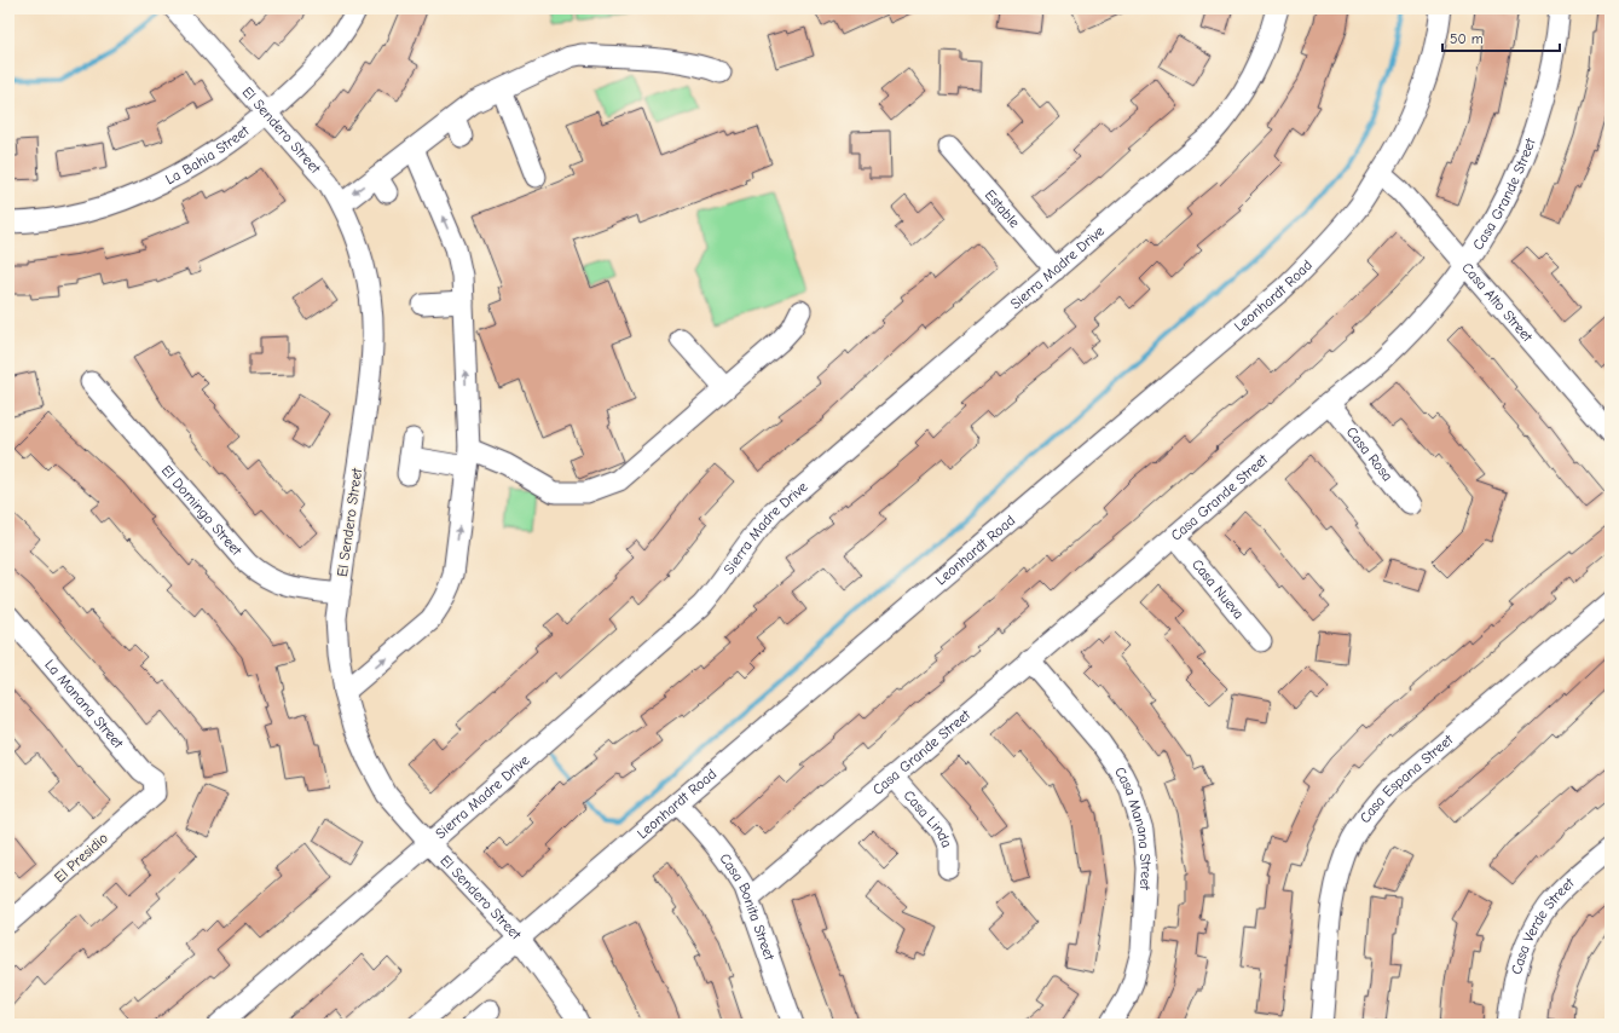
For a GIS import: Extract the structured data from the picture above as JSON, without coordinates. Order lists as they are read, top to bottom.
{
  "streets": {
    "street": [
      "El Sendero Street",
      "La Bahia Street",
      "Casa Grande Street",
      "Estable",
      "Sierra Madre Drive",
      "Leonhardt Road",
      "Casa Alto Street",
      "Casa Rosa",
      "El Domingo Street",
      "Casa Nueva",
      "La Manana Street",
      "Casa Espana Street",
      "Casa Linda",
      "Casa Manana Street",
      "El Presidio",
      "Casa Bonita Street",
      "Casa Verde Street"
    ]
  },
  "crossings": [
    ["El Sendero Street", "La Bahia Street"],
    ["El Sendero Street", "Sierra Madre Drive"],
    ["El Sendero Street", "Leonhardt Road"],
    ["El Sendero Street", "El Domingo Street"],
    ["Casa Grande Street", "Casa Alto Street"],
    ["Casa Grande Street", "Casa Rosa"],
    ["Casa Grande Street", "Casa Nueva"],
    ["Casa Grande Street", "Casa Linda"],
    ["Casa Grande Street", "Casa Manana Street"],
    ["Casa Grande Street", "Casa Bonita Street"],
    ["Estable", "Sierra Madre Drive"],
    ["Leonhardt Road", "Casa Alto Street"],
    ["Leonhardt Road", "Casa Bonita Street"],
    ["La Manana Street", "El Presidio"]
  ],
  "scale_bar": "50 m"
}
